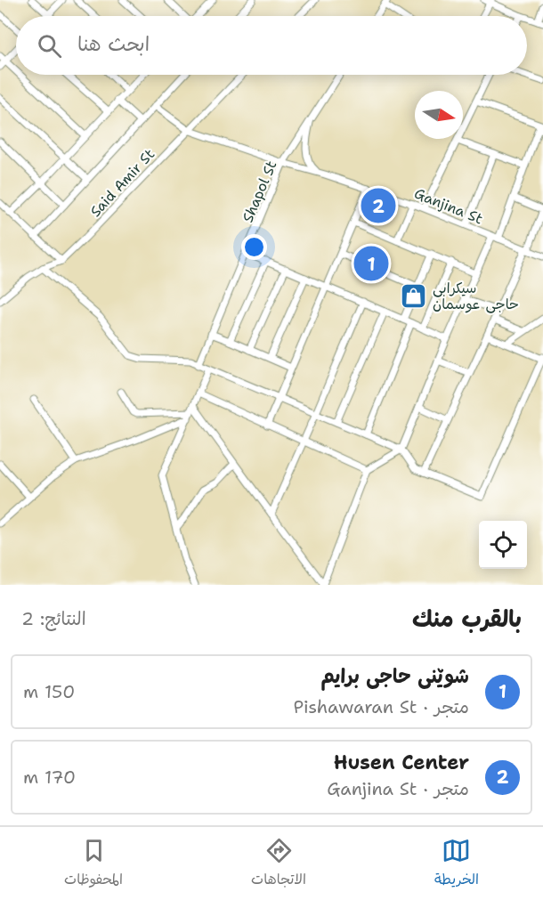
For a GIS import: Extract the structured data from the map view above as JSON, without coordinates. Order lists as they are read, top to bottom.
{
  "streets": {
    "street": ["Said Amir St", "Shapol St", "Ganjina St"]
  },
  "crossings": [
    ["Said Amir St", "Ganjina St"],
    ["Shapol St", "Ganjina St"]
  ],
  "places": {
    "shop": ["سیکرابی حاجی عوسمان"]
  },
  "north": "right",
  "page": {
    "search": "ابحث هنا",
    "pins": ["2", "1"],
    "heading": ["بالقرب منك", "النتائج: 2"],
    "list": [
      {
        "mark": "1",
        "name": "شوێنی حاجی برایم",
        "note": "متجر · Pishawaran St",
        "value": "150 m"
      },
      {
        "mark": "2",
        "name": "Husen Center",
        "note": "متجر · Ganjina St",
        "value": "170 m"
      }
    ],
    "nav": ["الخريطة", "الاتجاهات", "المحفوظات"]
  }
}
